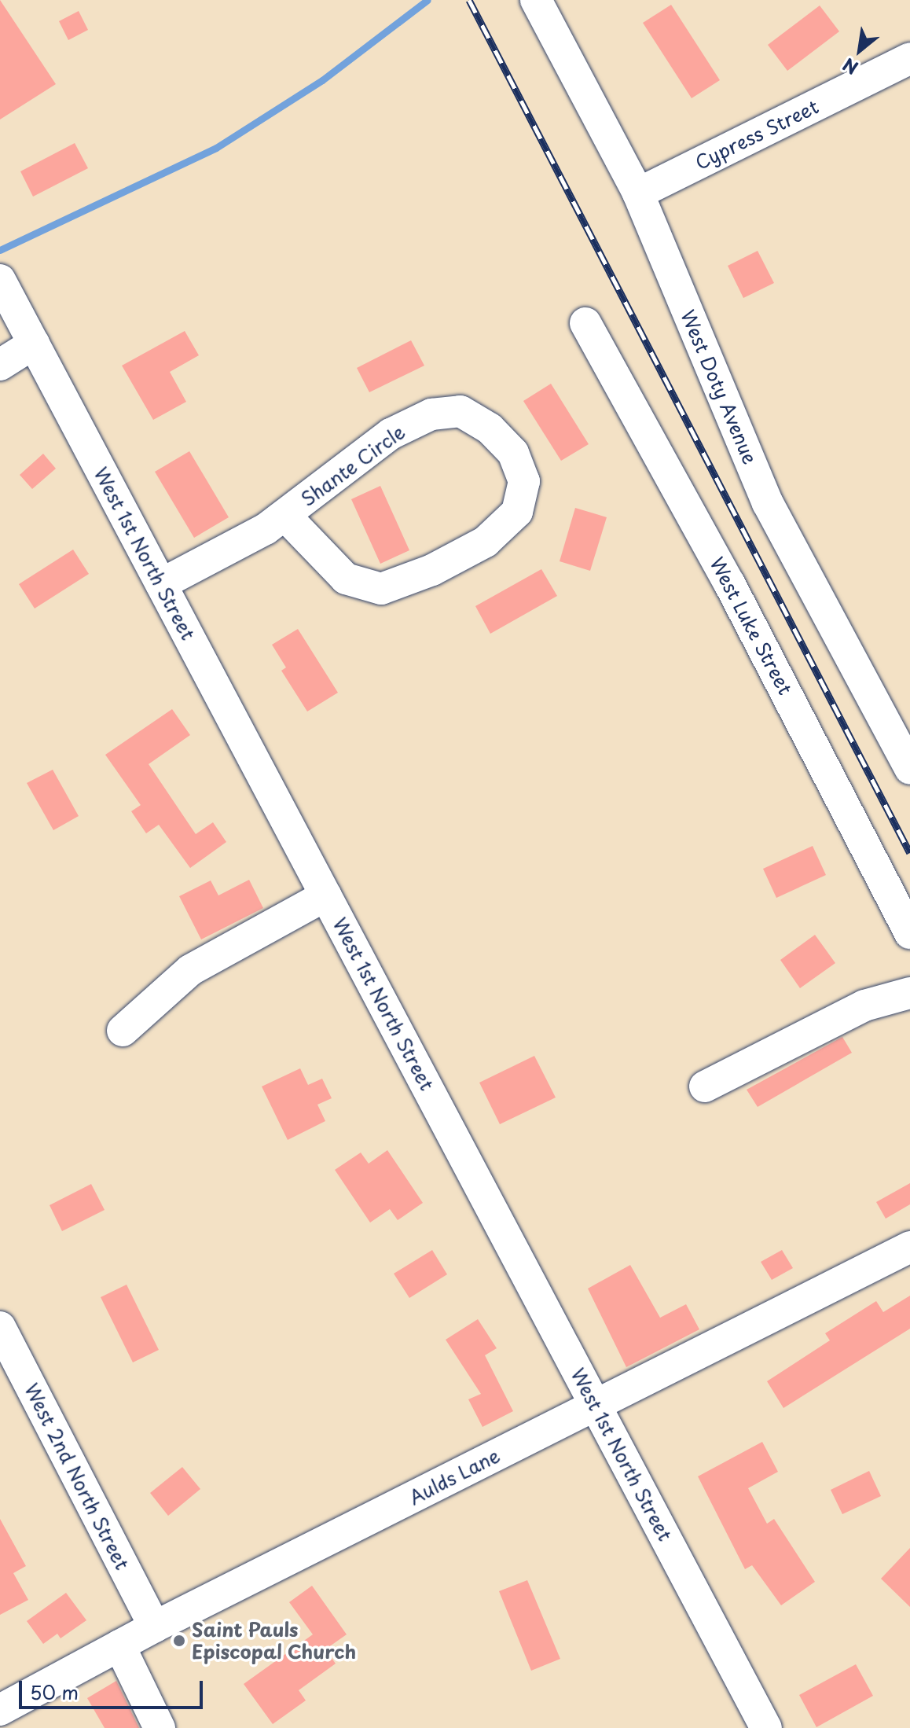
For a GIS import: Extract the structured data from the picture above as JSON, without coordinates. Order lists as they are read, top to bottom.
{
  "streets": {
    "street": [
      "Cypress Street",
      "West Doty Avenue",
      "Shante Circle",
      "West 1st North Street",
      "West Luke Street",
      "West 2nd North Street",
      "Aulds Lane"
    ]
  },
  "crossings": [
    ["Cypress Street", "West Doty Avenue"],
    ["Shante Circle", "West 1st North Street"],
    ["West 1st North Street", "Aulds Lane"],
    ["West 2nd North Street", "Aulds Lane"]
  ],
  "places": ["Saint Pauls Episcopal Church"],
  "scale_bar": "50 m",
  "north": "bottom left"
}
